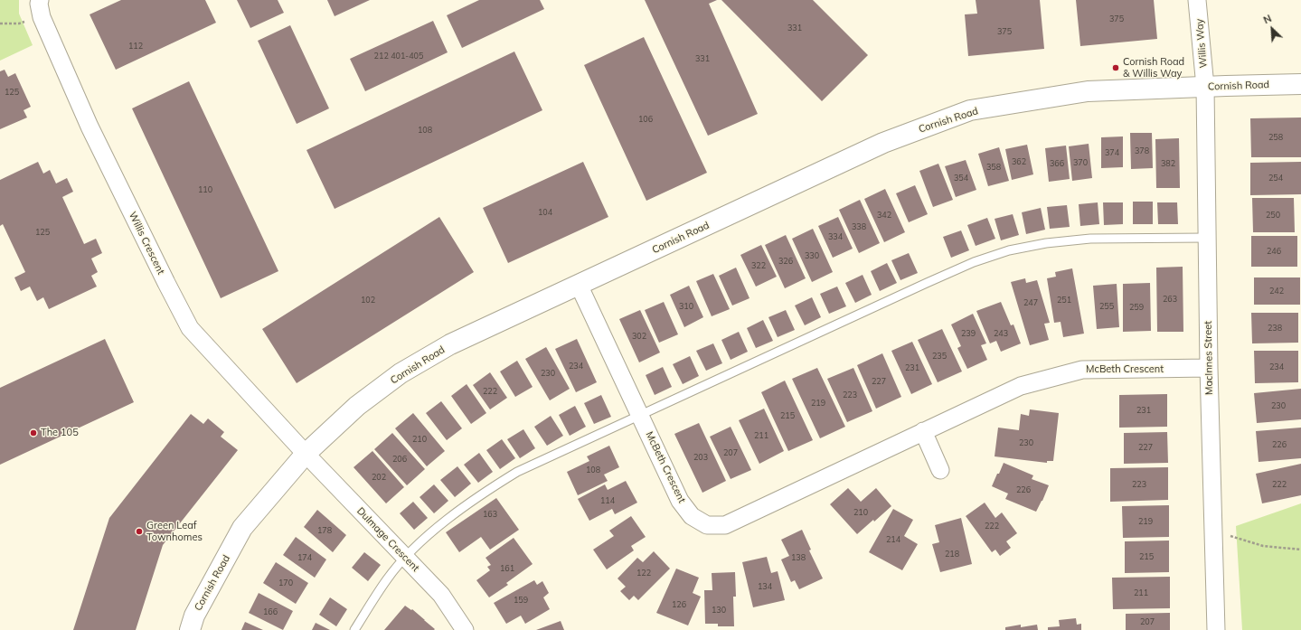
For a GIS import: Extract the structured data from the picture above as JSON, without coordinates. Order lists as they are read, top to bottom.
{
  "streets": {
    "street": [
      "Willis Way",
      "Cornish Road",
      "Willis Crescent",
      "MacInnes Street",
      "McBeth Crescent",
      "Dulmage Crescent"
    ]
  },
  "crossings": [
    ["Willis Way", "Cornish Road"],
    ["Willis Way", "MacInnes Street"],
    ["Cornish Road", "Willis Crescent"],
    ["Cornish Road", "MacInnes Street"],
    ["Cornish Road", "McBeth Crescent"],
    ["Cornish Road", "Dulmage Crescent"],
    ["Willis Crescent", "Dulmage Crescent"],
    ["MacInnes Street", "McBeth Crescent"]
  ],
  "places": ["Cornish Road & Willis Way", "The 105", "Green Leaf Townhomes"],
  "house_numbers": [
    "375",
    "331",
    "375",
    "112",
    "212 401-405",
    "331",
    "125",
    "106",
    "108",
    "258",
    "378",
    "374",
    "362",
    "370",
    "366",
    "382",
    "358",
    "354",
    "254",
    "110",
    "104",
    "342",
    "250",
    "338",
    "125",
    "334",
    "246",
    "330",
    "326",
    "322",
    "242",
    "263",
    "102",
    "251",
    "247",
    "310",
    "255",
    "259",
    "238",
    "239",
    "243",
    "302",
    "235",
    "234",
    "234",
    "231",
    "230",
    "227",
    "222",
    "223",
    "219",
    "230",
    "231",
    "215",
    "211",
    "210",
    "230",
    "226",
    "227",
    "207",
    "203",
    "206",
    "108",
    "202",
    "223",
    "222",
    "226",
    "114",
    "210",
    "163",
    "219",
    "222",
    "178",
    "214",
    "218",
    "215",
    "174",
    "138",
    "161",
    "122",
    "170",
    "134",
    "211",
    "159",
    "126",
    "130",
    "166",
    "207"
  ],
  "north": "top left"
}
